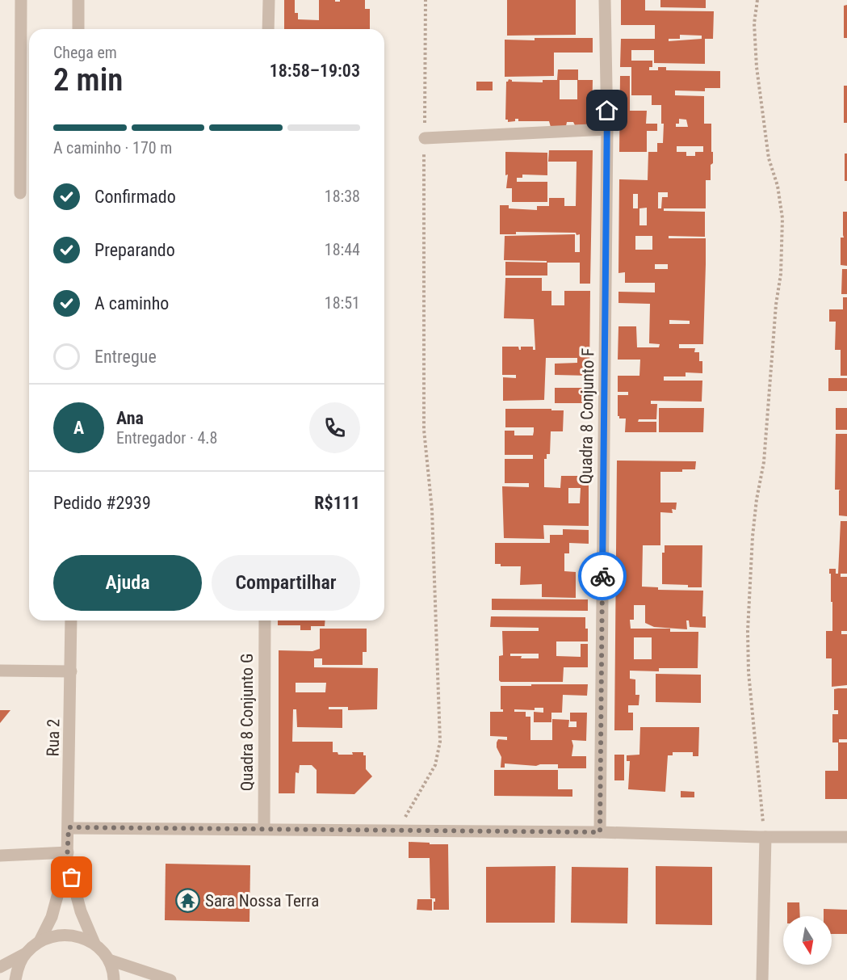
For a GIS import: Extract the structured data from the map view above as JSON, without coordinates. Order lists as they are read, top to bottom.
{
  "streets": {
    "street": ["Quadra 8 Conjunto F", "Quadra 8 Conjunto G", "Rua 2"]
  },
  "places": {
    "temple": ["Sara Nossa Terra"]
  },
  "north": "bottom",
  "page": {
    "heading": ["2 min", "Chega em", "18:58–19:03"],
    "panel": [
      "Ana",
      "Entregador · 4.8",
      "Pedido #2939",
      "R$111"
    ],
    "bar": "A caminho · 170 m",
    "list": [
      ["Confirmado", "18:38"],
      ["Preparando", "18:44"],
      ["A caminho", "18:51"],
      "Entregue"
    ],
    "round": "A",
    "buttons": ["Ajuda", "Compartilhar"]
  }
}
